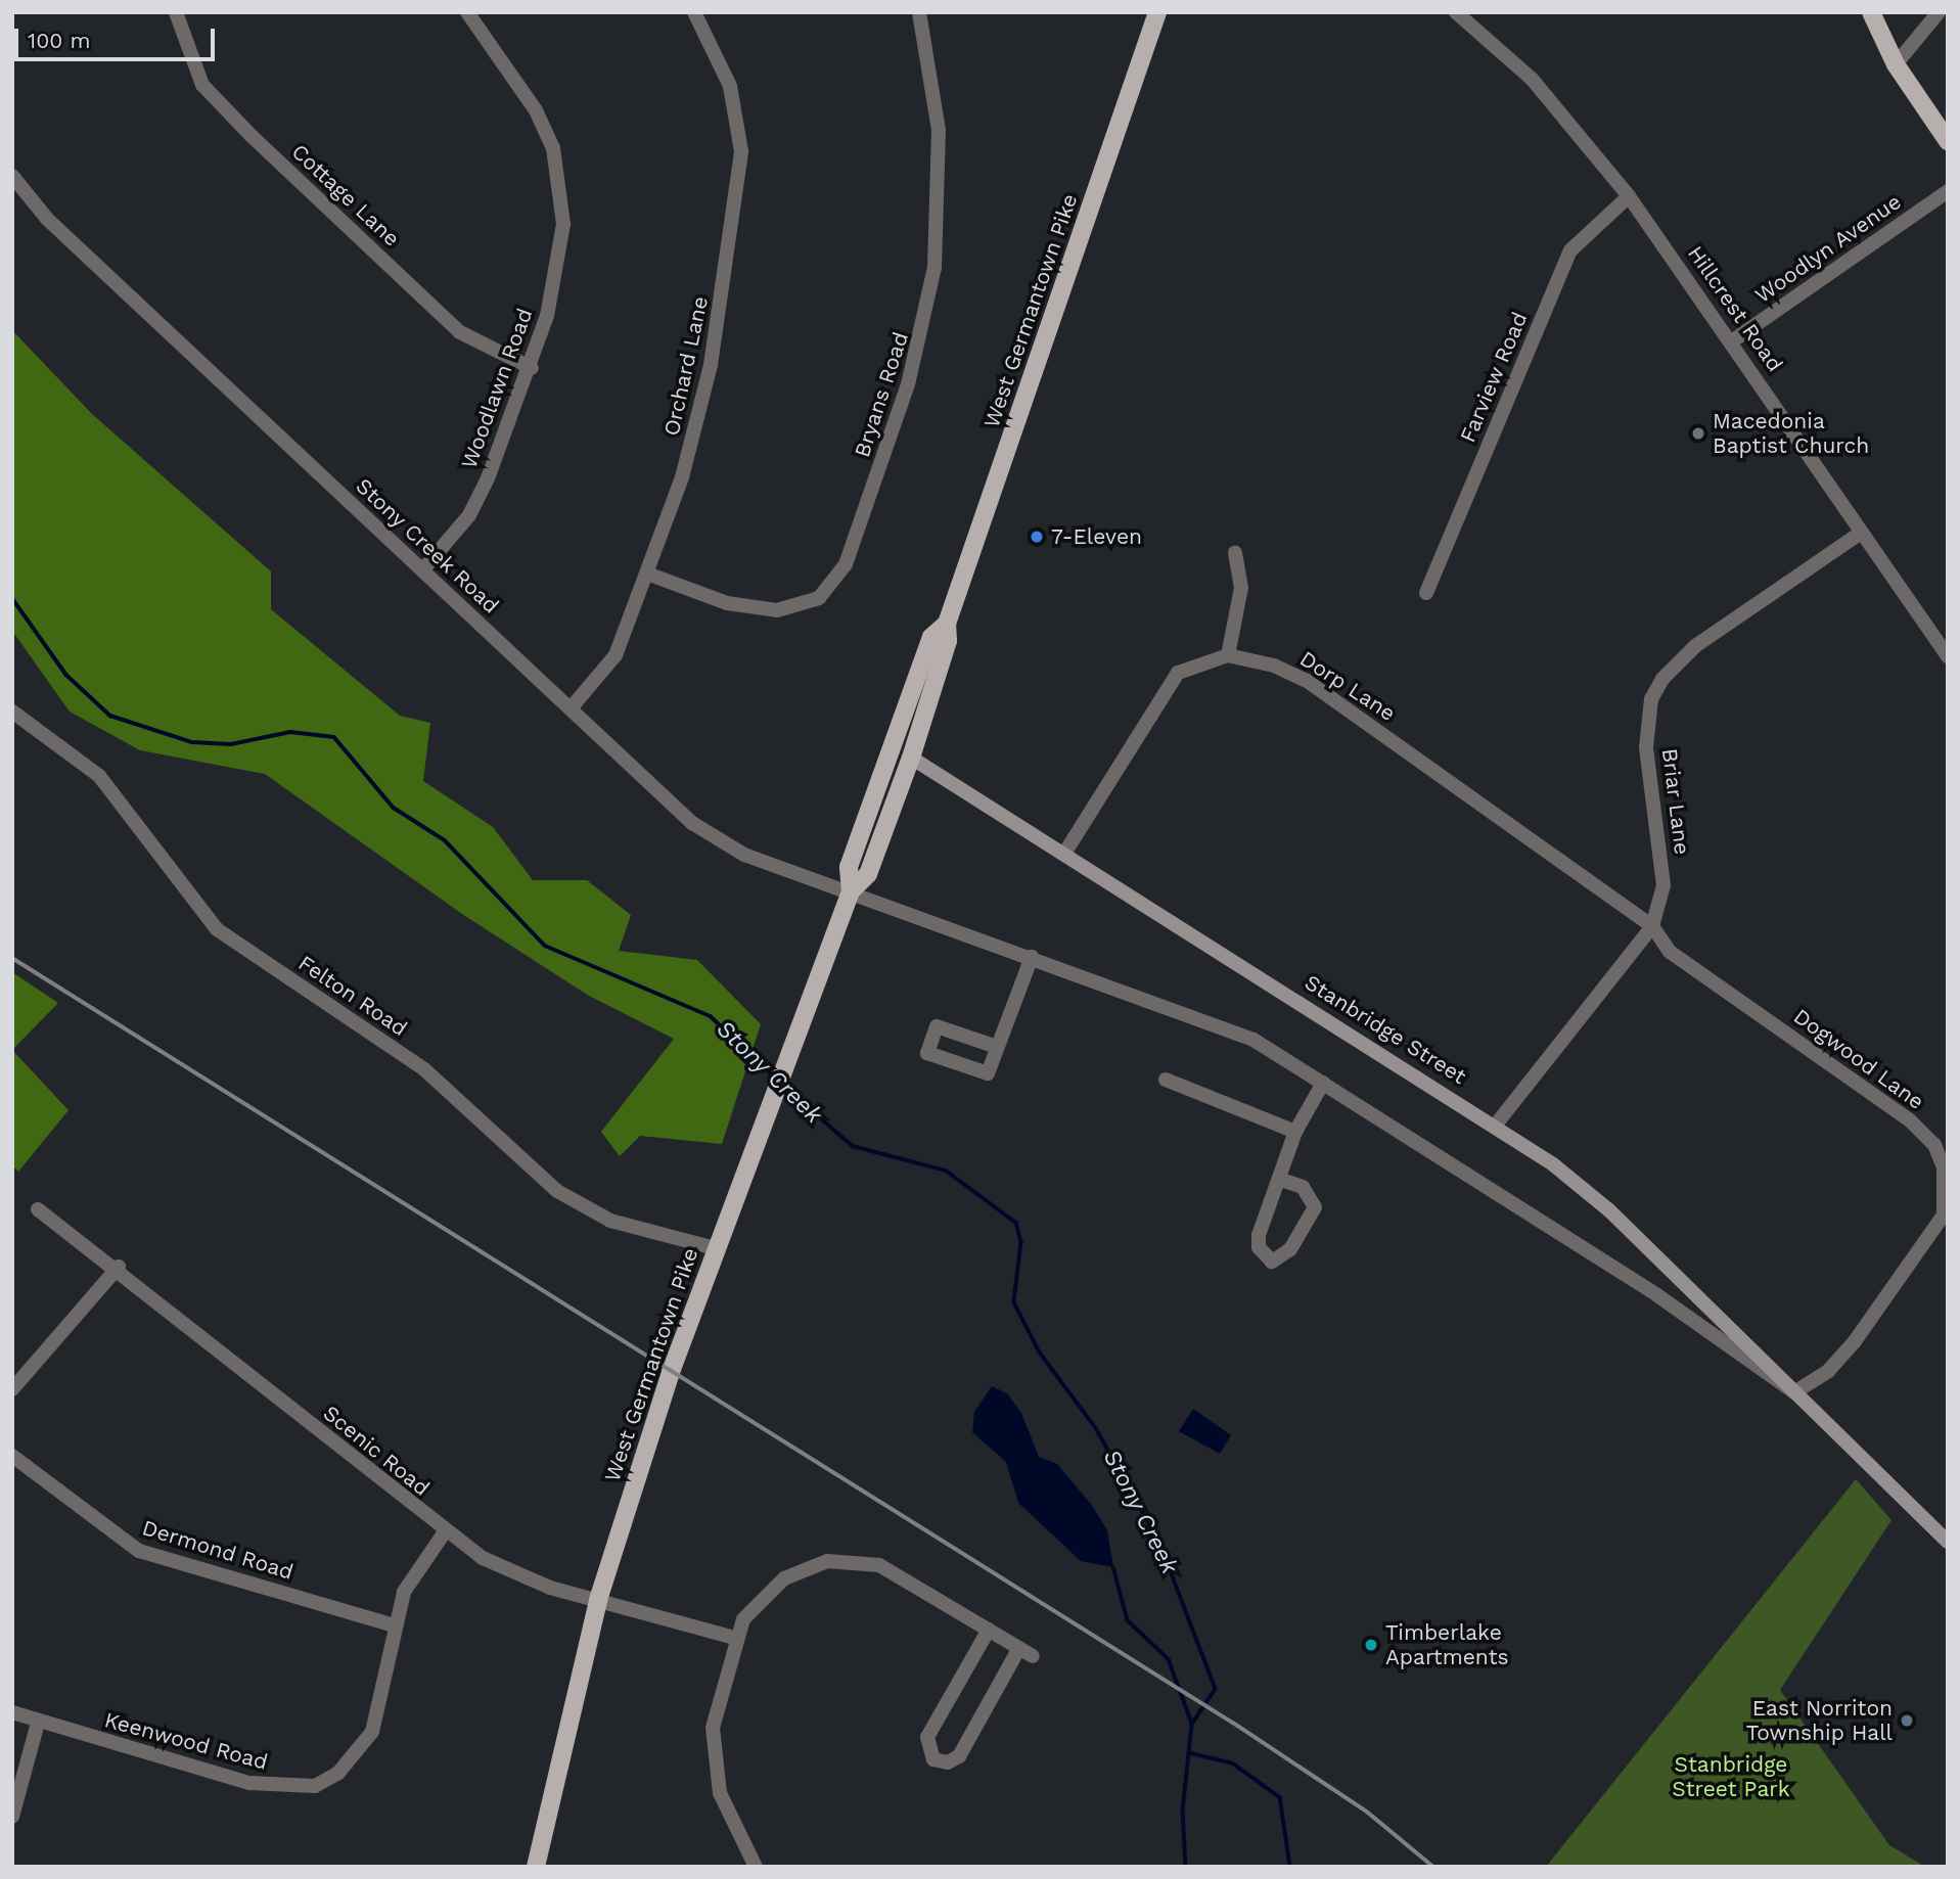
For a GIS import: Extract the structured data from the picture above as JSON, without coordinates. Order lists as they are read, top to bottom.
{
  "streets": {
    "main road": ["West Germantown Pike"],
    "street": [
      "Cottage Lane",
      "Woodlyn Avenue",
      "Hillcrest Road",
      "Orchard Lane",
      "Farview Road",
      "Woodlawn Road",
      "Bryans Road",
      "Stony Creek Road",
      "Dorp Lane",
      "Briar Lane",
      "Felton Road",
      "Stanbridge Street",
      "Dogwood Lane",
      "Scenic Road",
      "Dermond Road",
      "Keenwood Road"
    ]
  },
  "crossings": [
    ["Cottage Lane", "Woodlawn Road"],
    ["Woodlyn Avenue", "Hillcrest Road"],
    ["Hillcrest Road", "Farview Road"],
    ["Hillcrest Road", "Briar Lane"],
    ["West Germantown Pike", "Stony Creek Road"],
    ["West Germantown Pike", "Felton Road"],
    ["West Germantown Pike", "Stanbridge Street"],
    ["West Germantown Pike", "Scenic Road"],
    ["Orchard Lane", "Bryans Road"],
    ["Orchard Lane", "Stony Creek Road"],
    ["Woodlawn Road", "Stony Creek Road"],
    ["Stony Creek Road", "Stanbridge Street"],
    ["Dorp Lane", "Briar Lane"],
    ["Dorp Lane", "Dogwood Lane"],
    ["Briar Lane", "Stanbridge Street"],
    ["Briar Lane", "Dogwood Lane"],
    ["Stanbridge Street", "Dogwood Lane"],
    ["Scenic Road", "Keenwood Road"],
    ["Dermond Road", "Keenwood Road"]
  ],
  "water": ["Stony Creek"],
  "parks": ["Stanbridge Street Park"],
  "places": [
    "Macedonia Baptist Church",
    "7-Eleven",
    "Timberlake Apartments",
    "East Norriton Township Hall"
  ],
  "scale_bar": "100 m"
}
